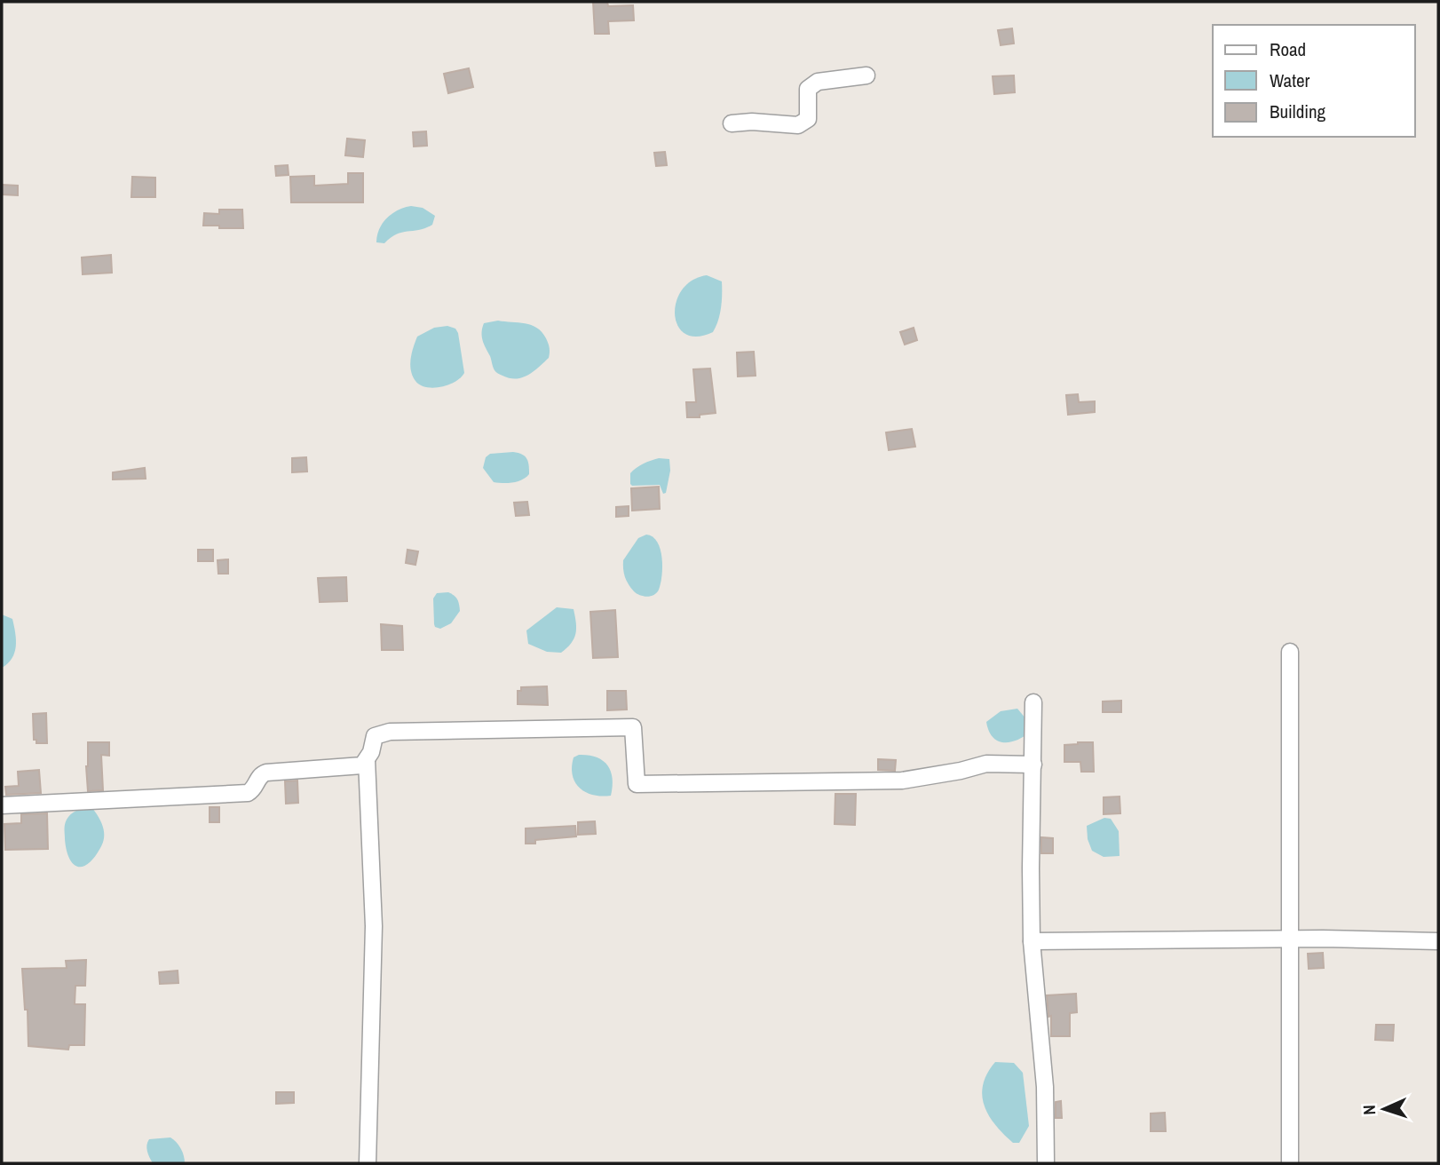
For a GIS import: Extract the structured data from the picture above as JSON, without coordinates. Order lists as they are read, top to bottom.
{
  "legend": ["Road", "Water", "Building"],
  "north": "left"
}
